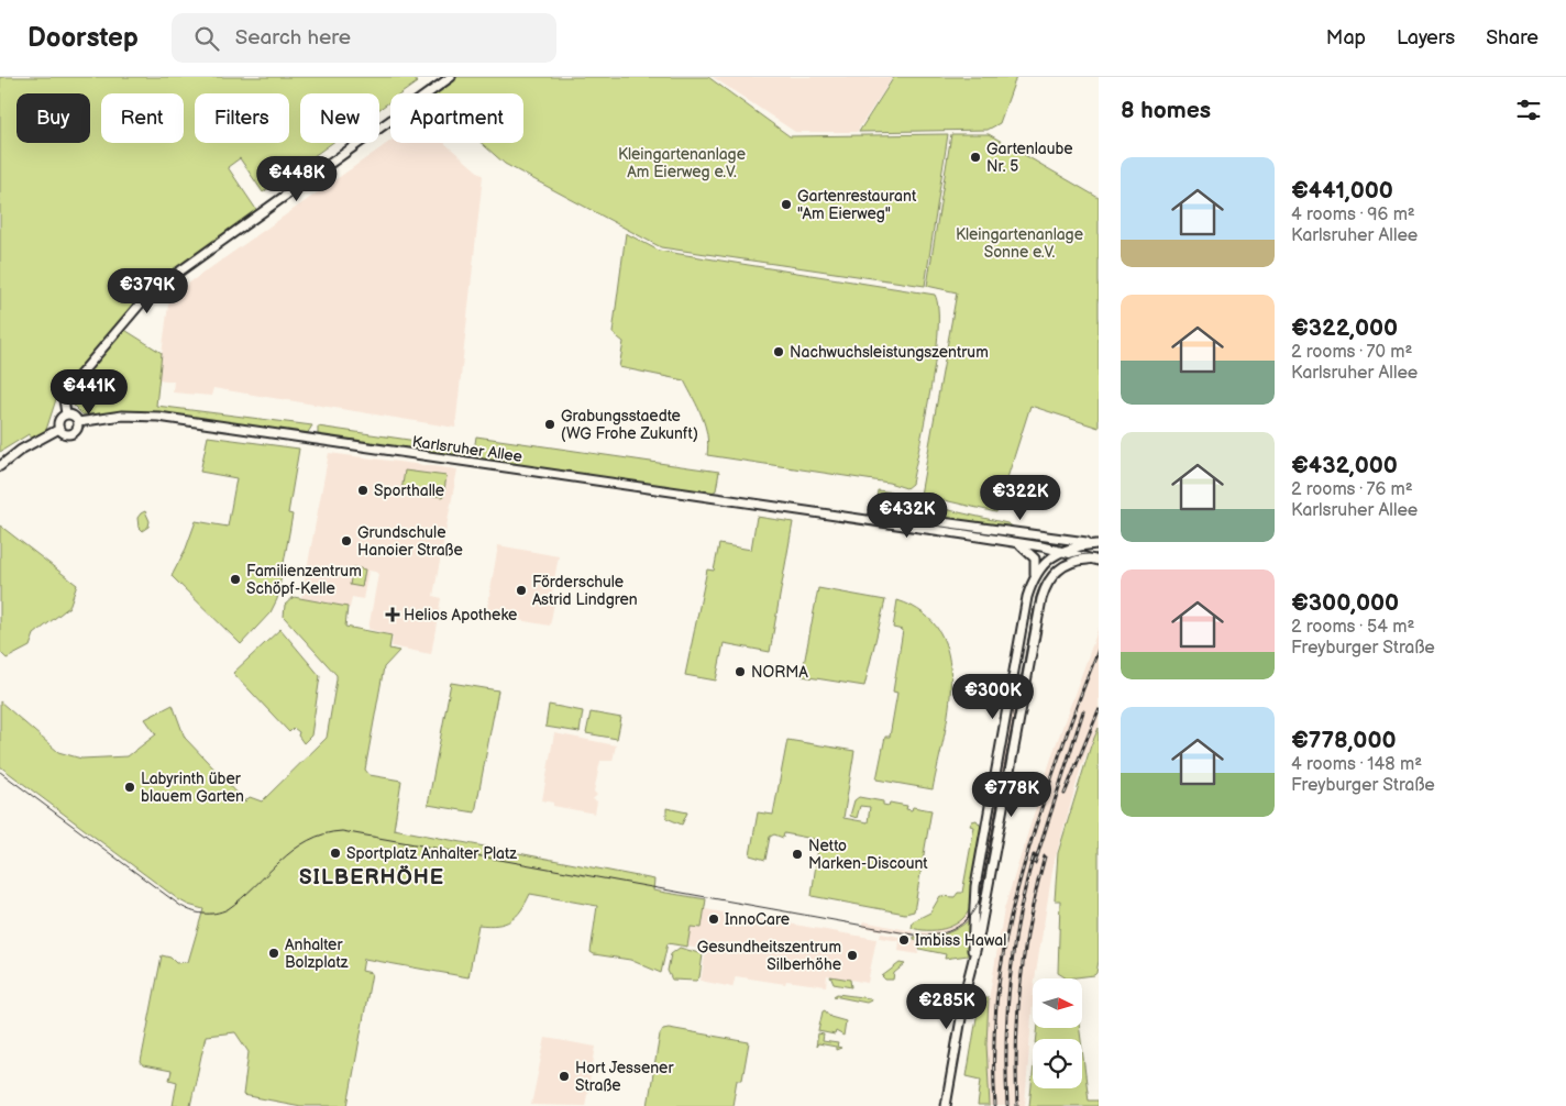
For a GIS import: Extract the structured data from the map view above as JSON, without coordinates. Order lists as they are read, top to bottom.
{
  "streets": {
    "street": ["Karlsruher Allee"]
  },
  "districts": ["SILBERHÖHE"],
  "parks": ["Kleingartenanlage Am Eierweg e.V.", "Kleingartenanlage Sonne e.V."],
  "places": {
    "other": [
      "Gartenlaube Nr. 5",
      "Gartenrestaurant \"Am Eierweg\"",
      "Nachwuchsleistungszentrum",
      "Grabungsstaedte (WG Frohe Zukunft)",
      "Sporthalle",
      "Grundschule Hanoier Straße",
      "Familienzentrum Schöpf-Kelle",
      "Förderschule Astrid Lindgren",
      "NORMA",
      "Labyrinth über blauem Garten",
      "Sportplatz Anhalter Platz",
      "Netto Marken-Discount",
      "InnoCare",
      "Imbiss Hawal",
      "Anhalter Bolzplatz",
      "Gesundheitszentrum Silberhöhe",
      "Hort Jessener Straße"
    ],
    "health": ["Helios Apotheke"]
  },
  "north": "right",
  "page": {
    "header": "Doorstep",
    "search": "Search here",
    "nav": ["Map", "Layers", "Share"],
    "heading": "8 homes",
    "chip": [
      "Buy",
      "Rent",
      "Filters",
      "New",
      "Apartment"
    ],
    "list": [
      {
        "name": "€441,000",
        "note": "4 rooms · 96 m² · Karlsruher Allee"
      },
      {
        "name": "€322,000",
        "note": "2 rooms · 70 m² · Karlsruher Allee"
      },
      {
        "name": "€432,000",
        "note": "2 rooms · 76 m² · Karlsruher Allee"
      },
      {
        "name": "€300,000",
        "note": "2 rooms · 54 m² · Freyburger Straße"
      },
      {
        "name": "€778,000",
        "note": "4 rooms · 148 m² · Freyburger Straße"
      }
    ],
    "price": [
      "€448K",
      "€379K",
      "€441K",
      "€322K",
      "€432K",
      "€300K",
      "€778K",
      "€285K"
    ]
  }
}
